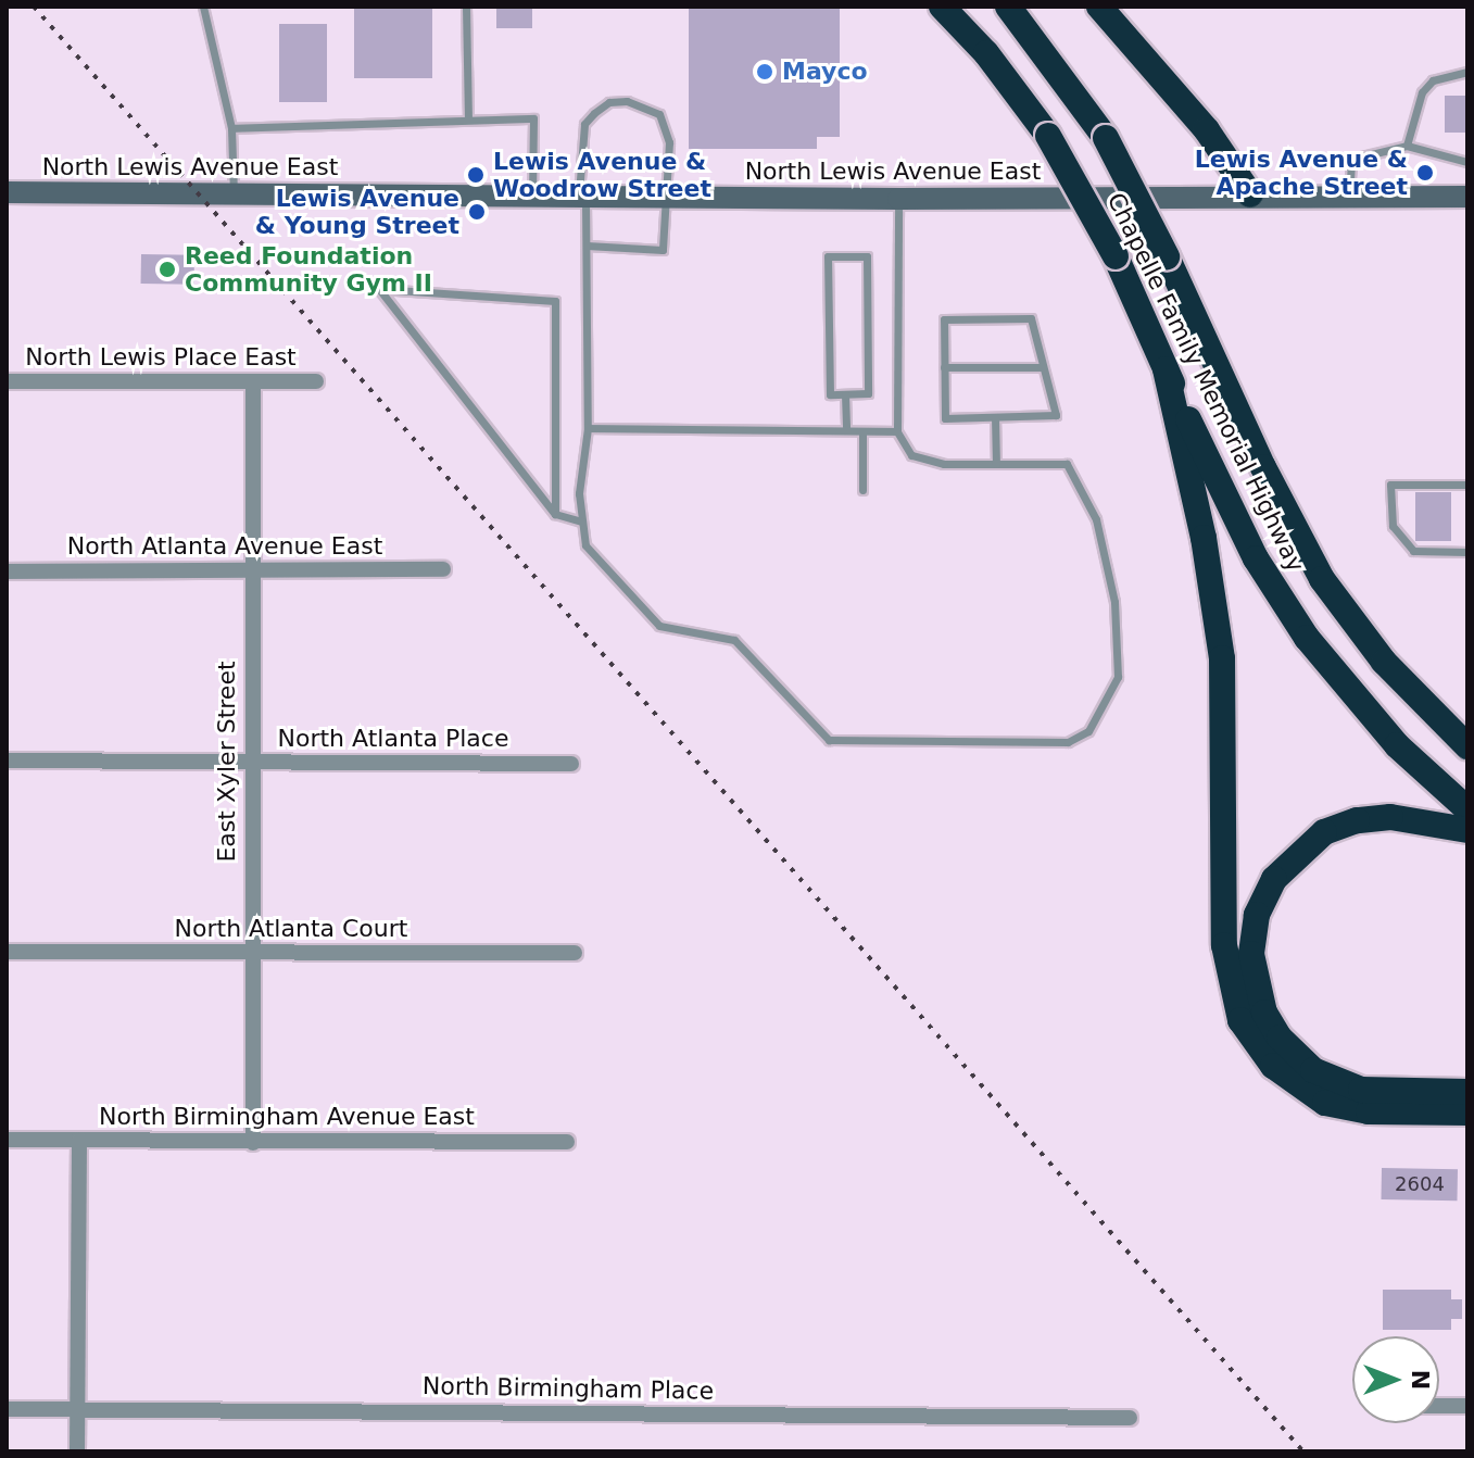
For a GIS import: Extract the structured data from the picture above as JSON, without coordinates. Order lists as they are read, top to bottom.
{
  "streets": {
    "highway": ["Chapelle Family Memorial Highway"],
    "main road": ["North Lewis Avenue East"],
    "street": [
      "North Lewis Place East",
      "North Atlanta Avenue East",
      "North Atlanta Place",
      "East Xyler Street",
      "North Atlanta Court",
      "North Birmingham Avenue East",
      "North Birmingham Place"
    ]
  },
  "crossings": [
    ["North Lewis Place East", "East Xyler Street"],
    ["North Atlanta Avenue East", "East Xyler Street"],
    ["North Atlanta Place", "East Xyler Street"],
    ["East Xyler Street", "North Atlanta Court"],
    ["East Xyler Street", "North Birmingham Avenue East"]
  ],
  "places": [
    "Mayco",
    "Lewis Avenue & Apache Street",
    "Lewis Avenue & Woodrow Street",
    "Lewis Avenue & Young Street",
    "Reed Foundation Community Gym II"
  ],
  "house_numbers": ["2604"],
  "north": "right"
}
